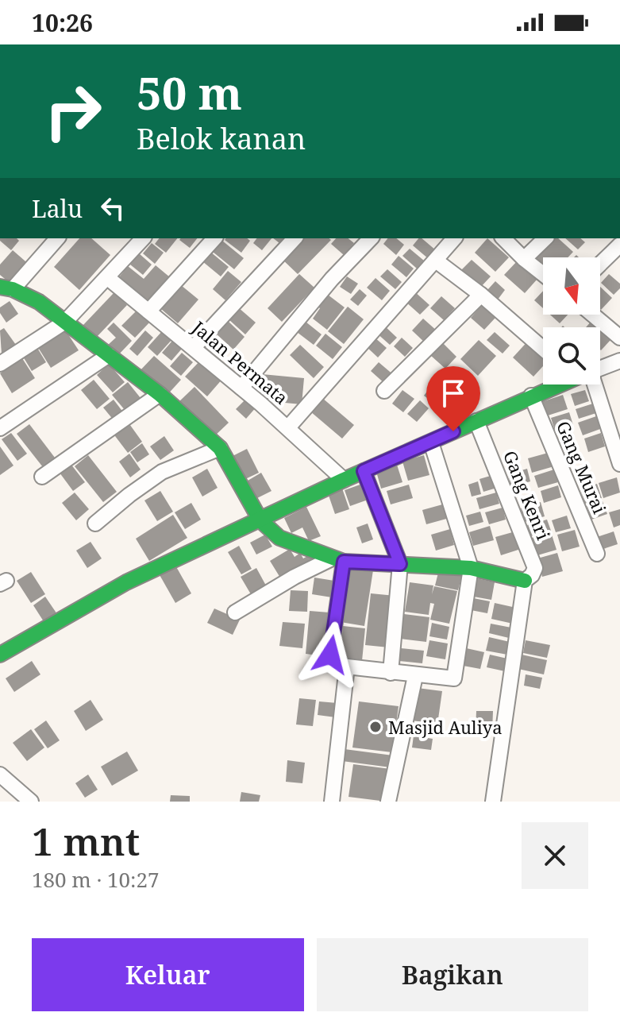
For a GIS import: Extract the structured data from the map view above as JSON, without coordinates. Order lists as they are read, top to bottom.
{
  "streets": {
    "street": ["Jalan Permata", "Gang Murai", "Gang Kenri"]
  },
  "places": ["Masjid Auliya"],
  "north": "bottom",
  "page": {
    "status": "10:26",
    "turn": ["50 m", "Belok kanan"],
    "then": "Lalu",
    "heading": ["1 mnt", "180 m · 10:27"],
    "buttons": ["Keluar", "Bagikan"]
  }
}
